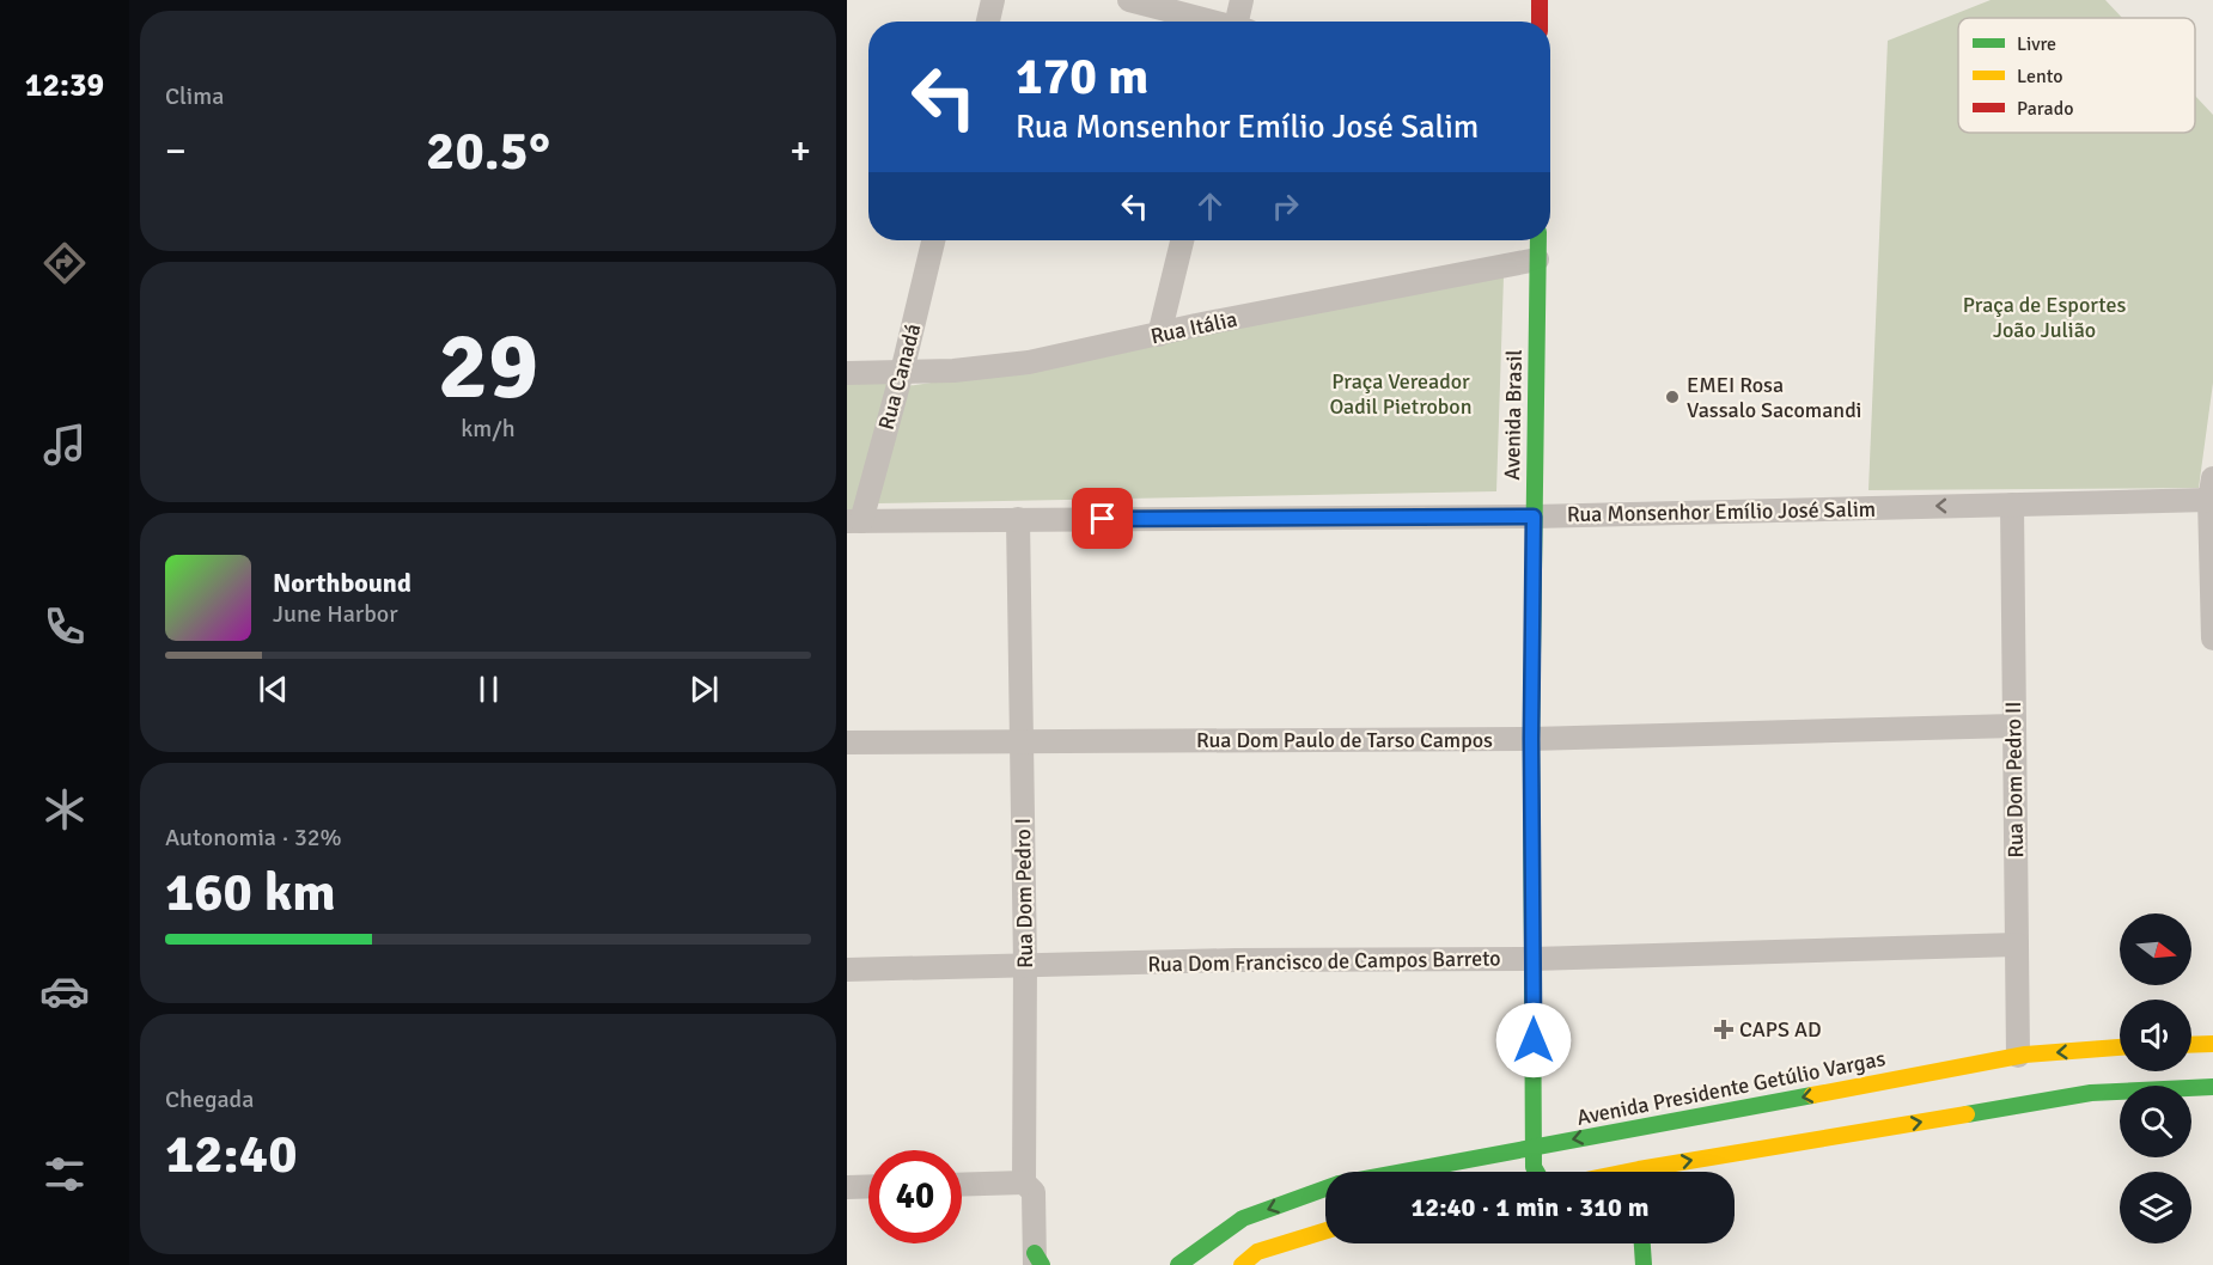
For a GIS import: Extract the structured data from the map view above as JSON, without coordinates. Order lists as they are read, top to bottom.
{
  "streets": {
    "main road": ["Avenida Brasil", "Avenida Presidente Getúlio Vargas"],
    "street": [
      "Rua Itália",
      "Rua Canadá",
      "Rua Monsenhor Emílio José Salim",
      "Rua Dom Paulo de Tarso Campos",
      "Rua Dom Pedro II",
      "Rua Dom Pedro I",
      "Rua Dom Francisco de Campos Barreto"
    ]
  },
  "crossings": [
    ["Rua Itália", "Rua Canadá"],
    ["Rua Itália", "Avenida Brasil"],
    ["Rua Canadá", "Rua Monsenhor Emílio José Salim"],
    ["Avenida Brasil", "Rua Monsenhor Emílio José Salim"],
    ["Avenida Brasil", "Rua Dom Paulo de Tarso Campos"],
    ["Avenida Brasil", "Rua Dom Francisco de Campos Barreto"],
    ["Avenida Brasil", "Avenida Presidente Getúlio Vargas"],
    ["Rua Monsenhor Emílio José Salim", "Rua Dom Pedro II"],
    ["Rua Monsenhor Emílio José Salim", "Rua Dom Pedro I"],
    ["Rua Dom Paulo de Tarso Campos", "Rua Dom Pedro II"],
    ["Rua Dom Paulo de Tarso Campos", "Rua Dom Pedro I"],
    ["Rua Dom Pedro II", "Rua Dom Francisco de Campos Barreto"],
    ["Rua Dom Pedro II", "Avenida Presidente Getúlio Vargas"],
    ["Rua Dom Pedro I", "Rua Dom Francisco de Campos Barreto"]
  ],
  "one_way": ["Rua Monsenhor Emílio José Salim"],
  "parks": ["Praça de Esportes João Julião", "Praça Vereador Oadil Pietrobon"],
  "places": {
    "other": ["EMEI Rosa Vassalo Sacomandi"],
    "health": ["CAPS AD"]
  },
  "legend": ["Livre", "Lento", "Parado"],
  "north": "right",
  "page": {
    "tabs": "12:39",
    "tile": [
      "Clima",
      ["29", "km/h"],
      ["Autonomia · 32%", "160 km"],
      ["Chegada", "12:40"]
    ],
    "turn": ["170 m", "Rua Monsenhor Emílio José Salim"],
    "heat": ["−", "20.5°", "+"],
    "song": ["Northbound", "June Harbor"],
    "limit": "40",
    "trip": "12:40 · 1 min · 310 m"
  }
}
